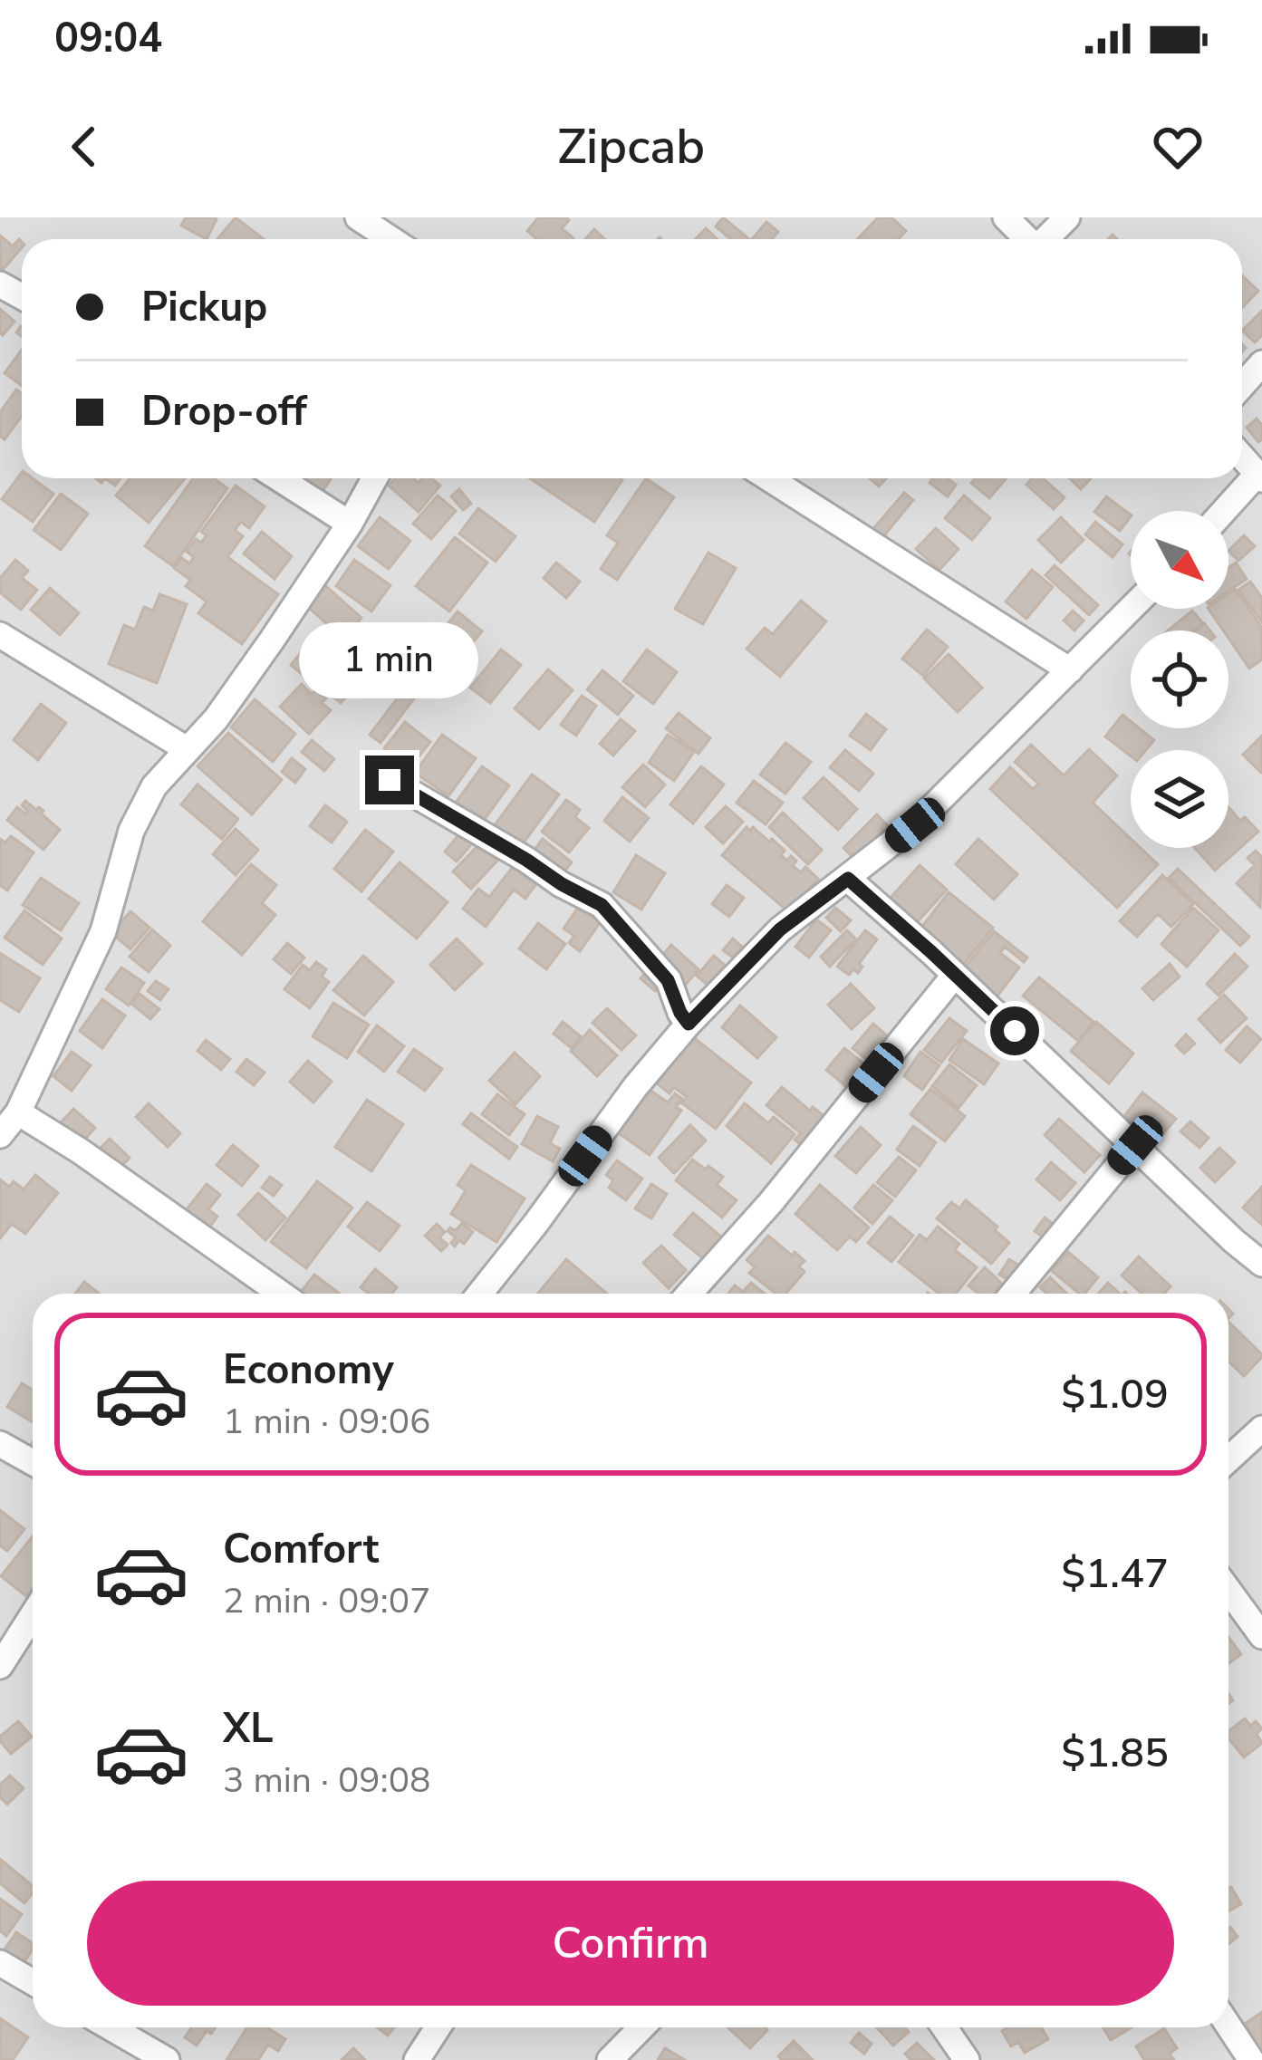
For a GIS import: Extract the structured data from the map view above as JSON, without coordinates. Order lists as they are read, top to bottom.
{
  "north": "bottom right",
  "page": {
    "status": "09:04",
    "header": "Zipcab",
    "banner": ["Pickup", "Drop-off"],
    "bubble": "1 min",
    "list": [
      {
        "name": "Economy",
        "note": "1 min · 09:06",
        "value": "$1.09"
      },
      {
        "name": "Comfort",
        "note": "2 min · 09:07",
        "value": "$1.47"
      },
      {
        "name": "XL",
        "note": "3 min · 09:08",
        "value": "$1.85"
      }
    ],
    "buttons": "Confirm"
  }
}
